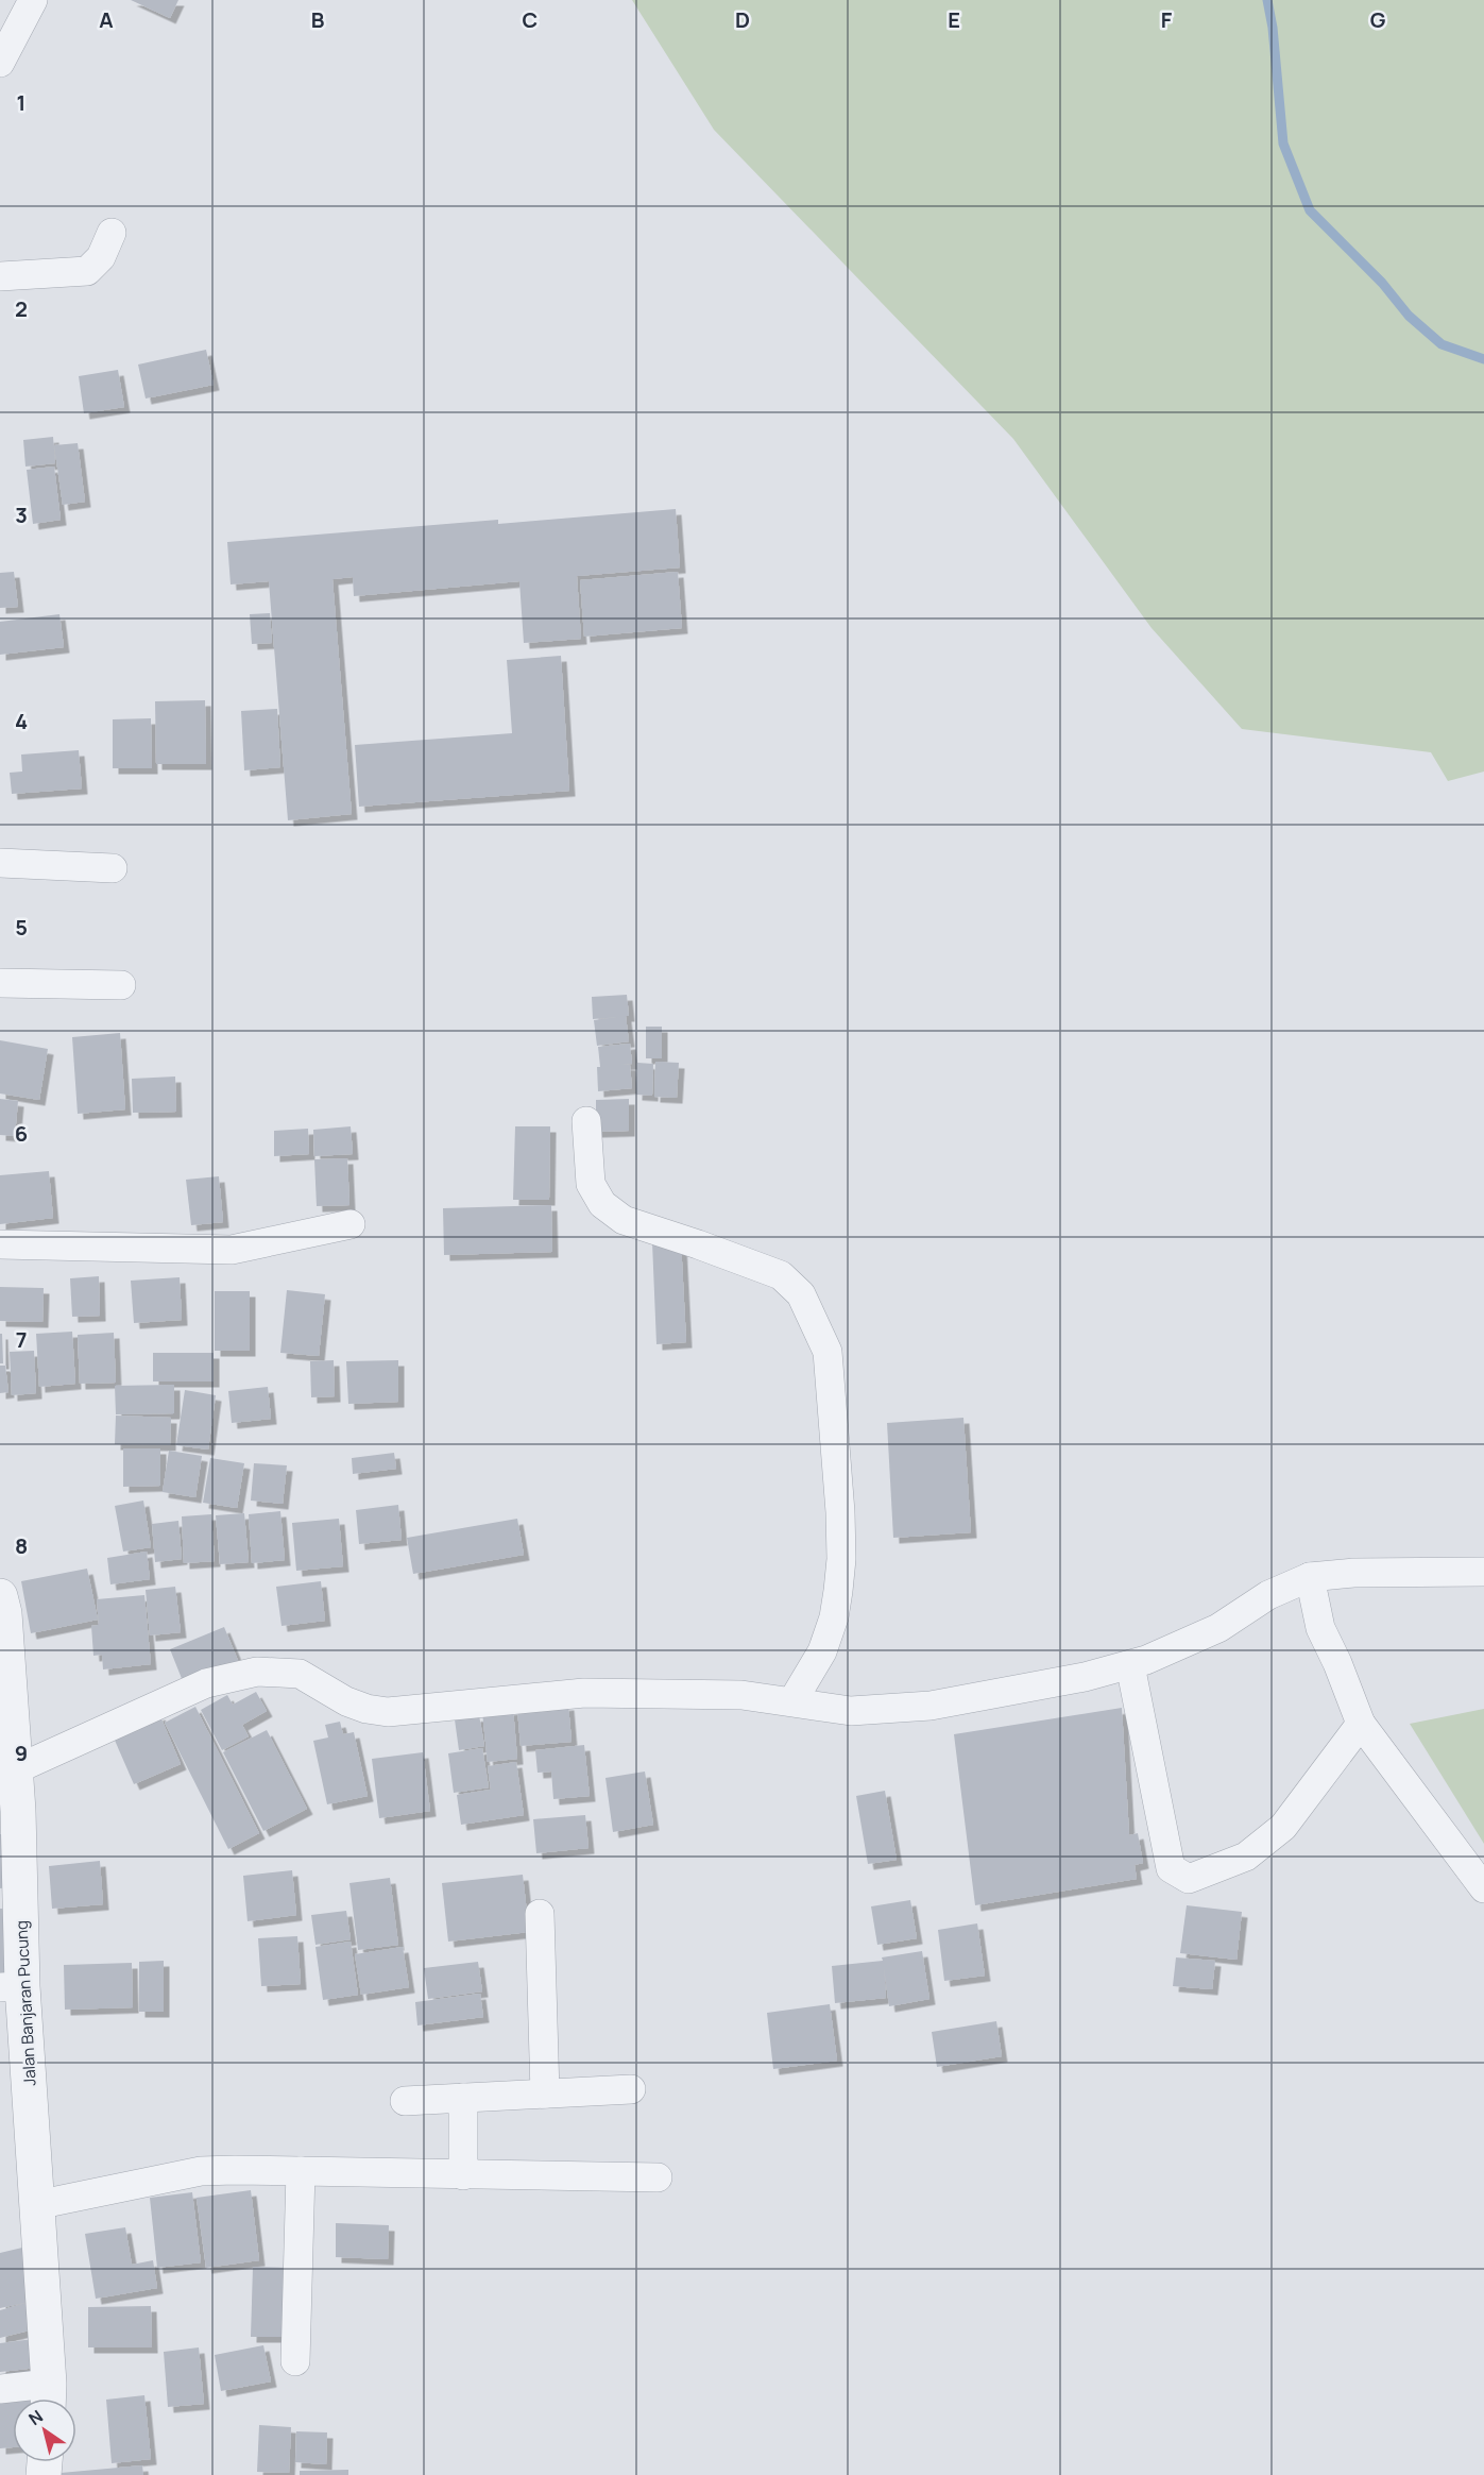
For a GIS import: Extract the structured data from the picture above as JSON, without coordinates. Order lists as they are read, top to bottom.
{
  "streets": {
    "street": ["Jalan Banjaran Pucung"]
  },
  "north": "top left",
  "grid": {
    "columns": [
      "A",
      "B",
      "C",
      "D",
      "E",
      "F",
      "G"
    ],
    "rows": [
      "1",
      "2",
      "3",
      "4",
      "5",
      "6",
      "7",
      "8",
      "9"
    ]
  }
}
